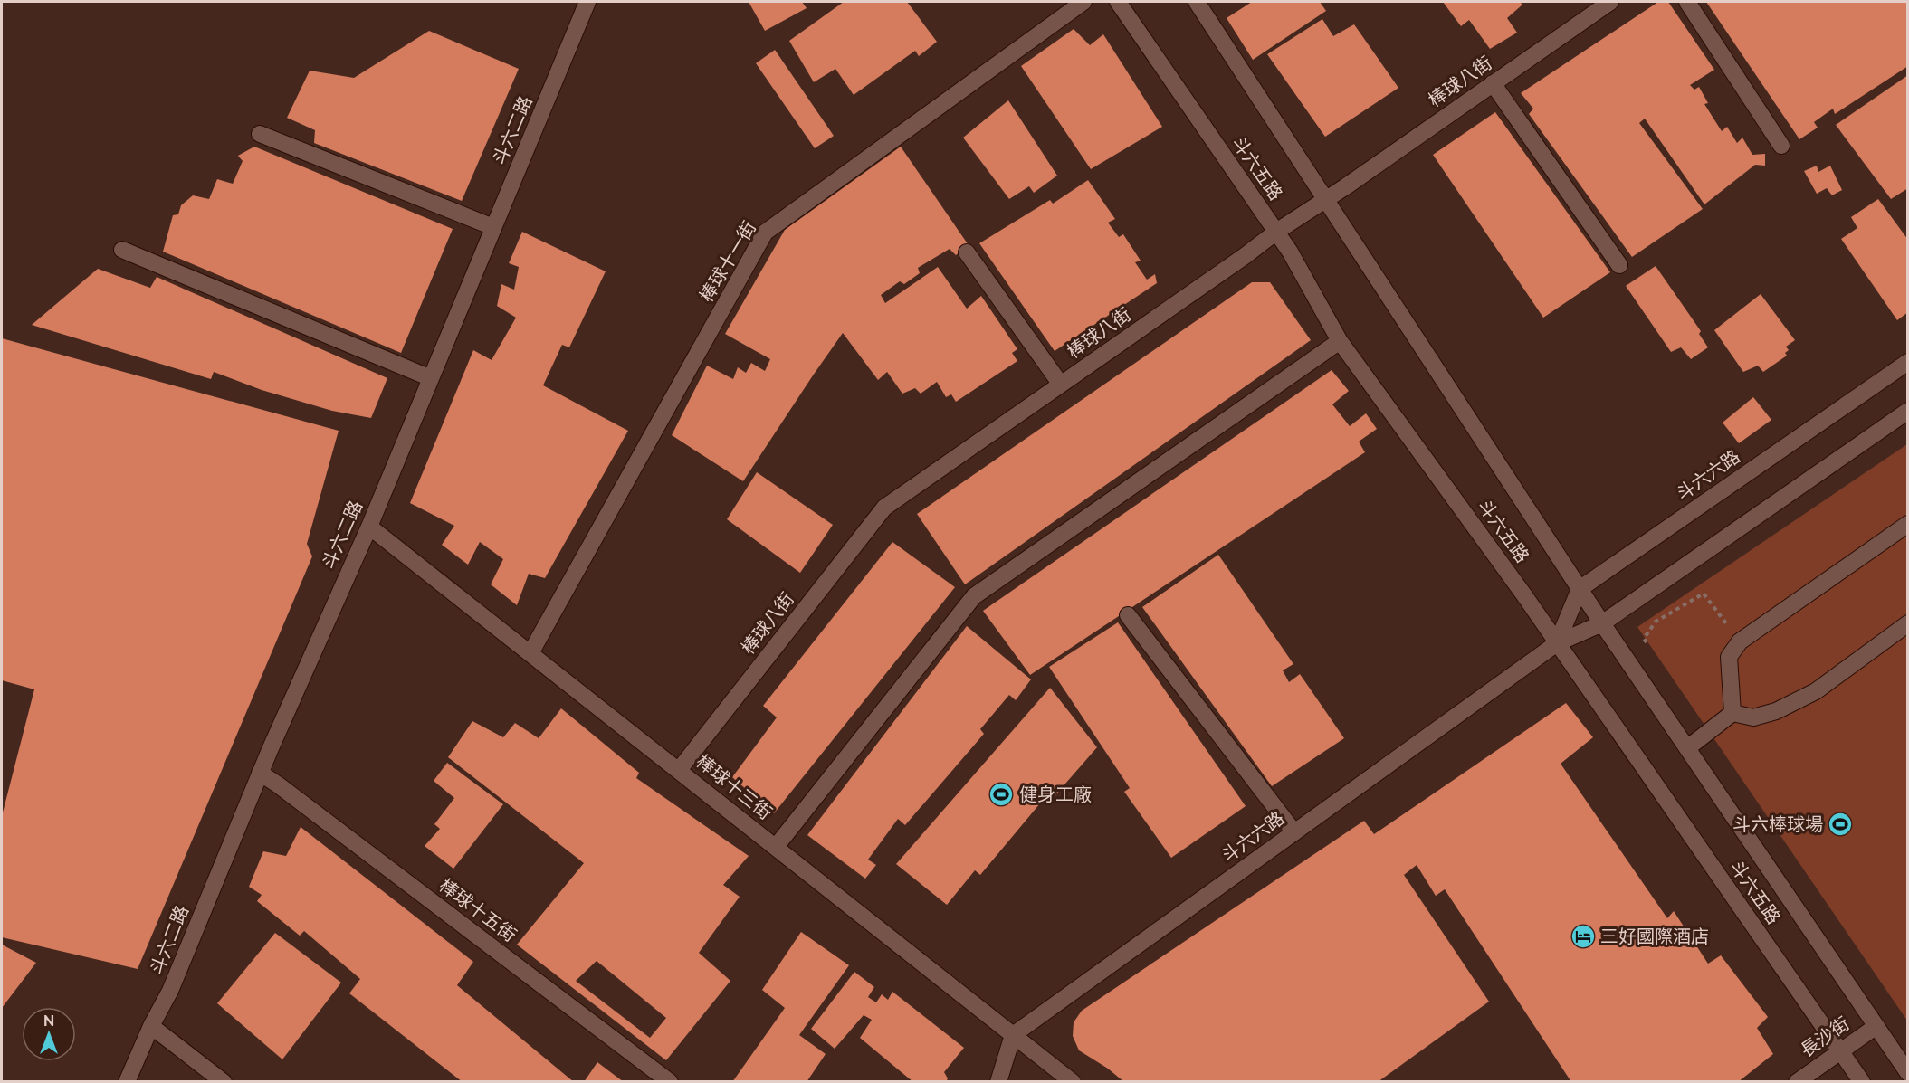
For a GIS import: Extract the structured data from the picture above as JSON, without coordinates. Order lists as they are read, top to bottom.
{
  "streets": {
    "street": [
      "棒球八街",
      "斗六二路",
      "斗六五路",
      "棒球十一街",
      "斗六六路",
      "棒球十三街",
      "棒球十五街",
      "長沙街"
    ]
  },
  "crossings": [
    ["棒球八街", "斗六五路"],
    ["棒球八街", "棒球十三街"],
    ["斗六二路", "棒球十三街"],
    ["斗六二路", "棒球十五街"],
    ["斗六五路", "斗六六路"],
    ["斗六五路", "長沙街"],
    ["棒球十一街", "棒球十三街"],
    ["斗六六路", "棒球十三街"]
  ],
  "places": {
    "sports": ["健身工廠", "斗六棒球場"],
    "hotel": ["三好國際酒店"]
  },
  "north": "top"
}
